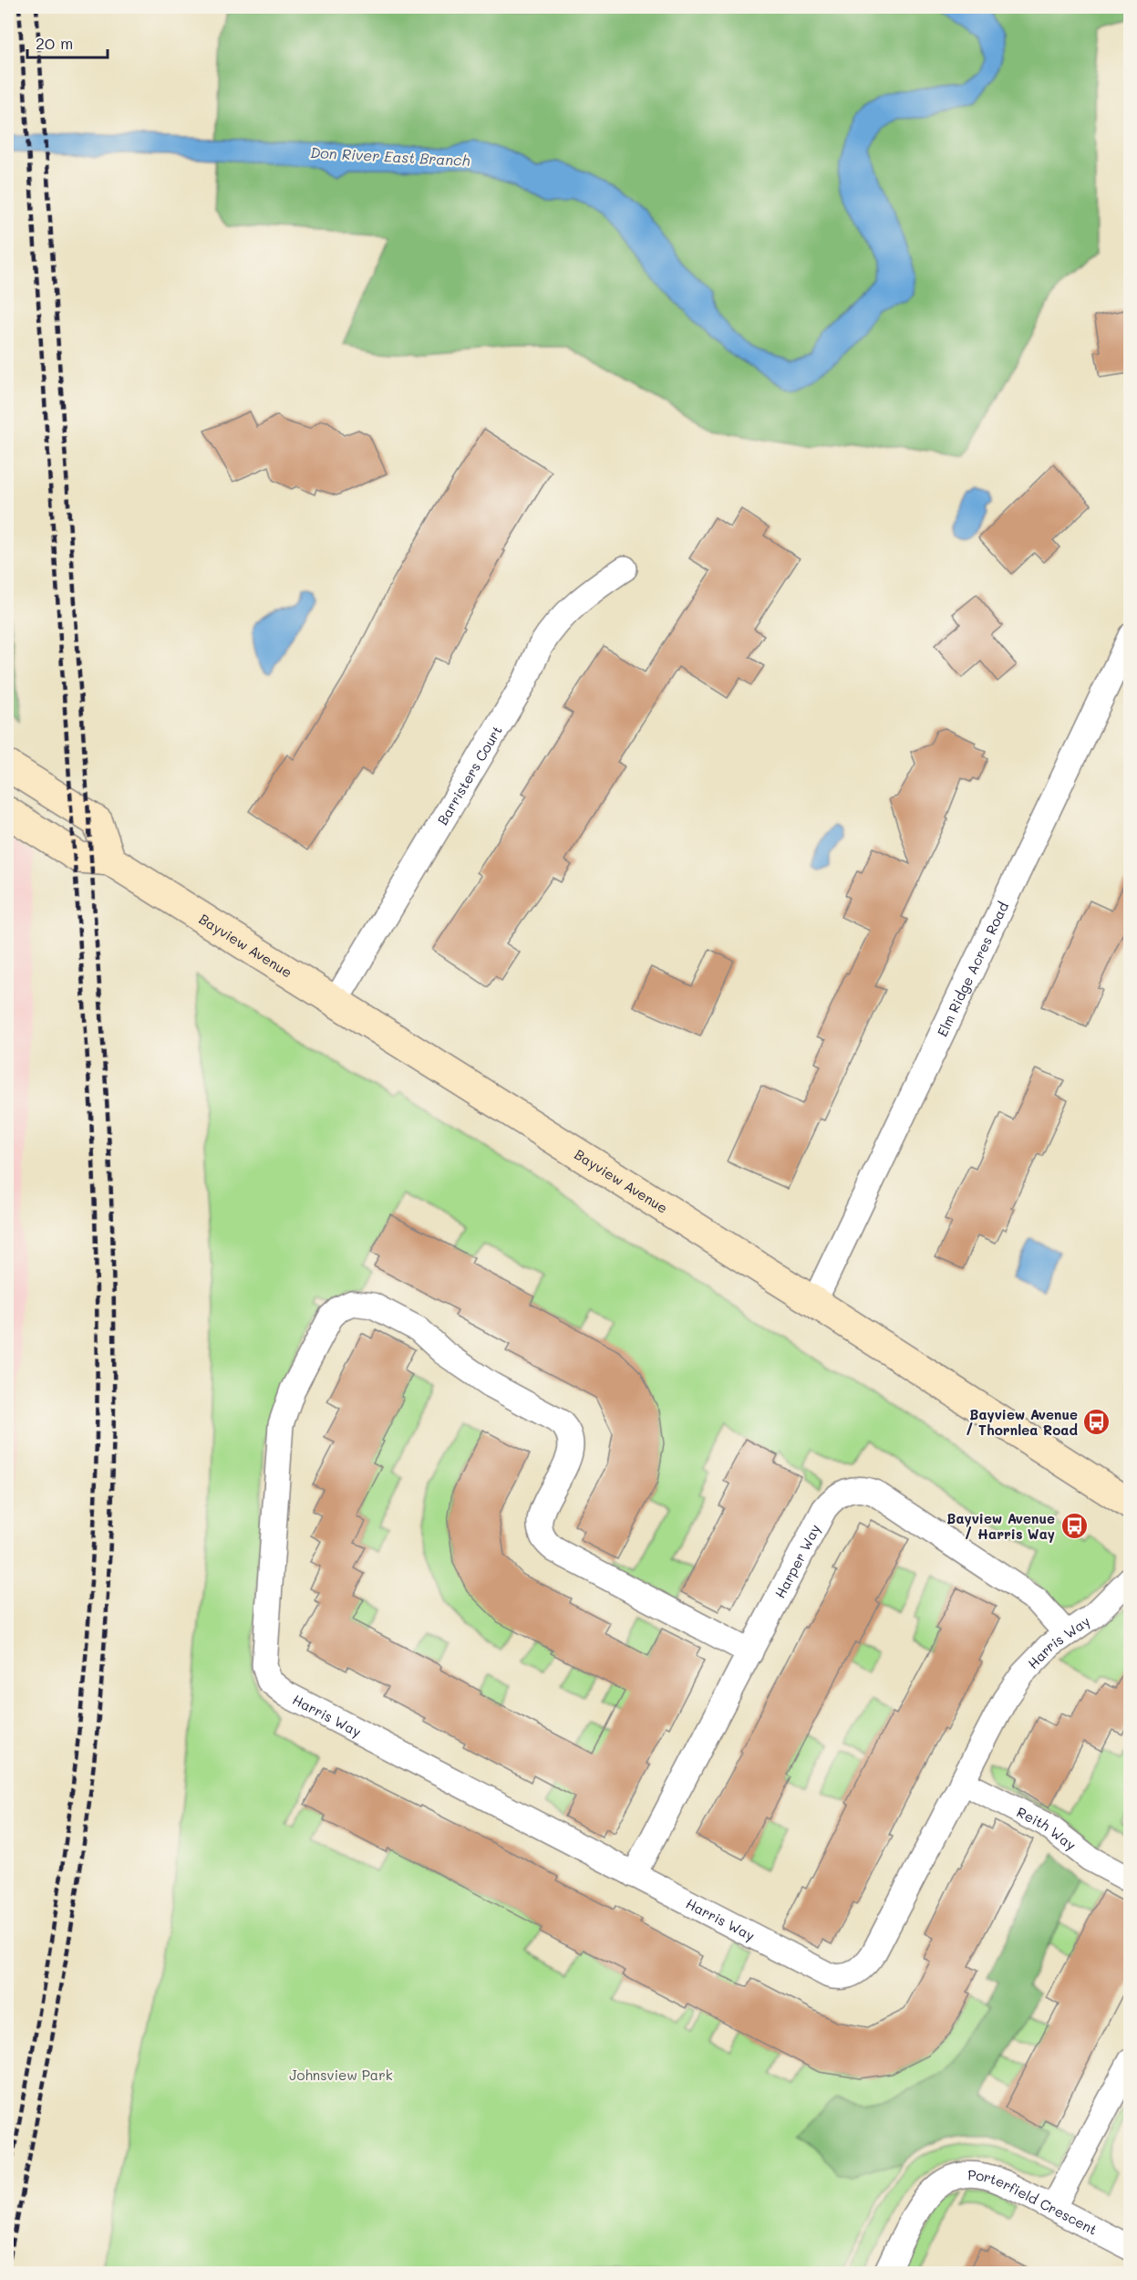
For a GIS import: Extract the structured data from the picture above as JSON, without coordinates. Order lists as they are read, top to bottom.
{
  "streets": {
    "main road": ["Bayview Avenue"],
    "street": [
      "Barristers Court",
      "Elm Ridge Acres Road",
      "Harper Way",
      "Harris Way",
      "Reith Way",
      "Porterfield Crescent"
    ]
  },
  "crossings": [
    ["Barristers Court", "Bayview Avenue"],
    ["Bayview Avenue", "Elm Ridge Acres Road"],
    ["Harper Way", "Harris Way"],
    ["Harris Way", "Reith Way"]
  ],
  "water": ["Don River East Branch"],
  "parks": ["Johnsview Park"],
  "places": {
    "bus stop": ["Bayview Avenue / Thornlea Road", "Bayview Avenue / Harris Way"]
  },
  "scale_bar": "20 m"
}
